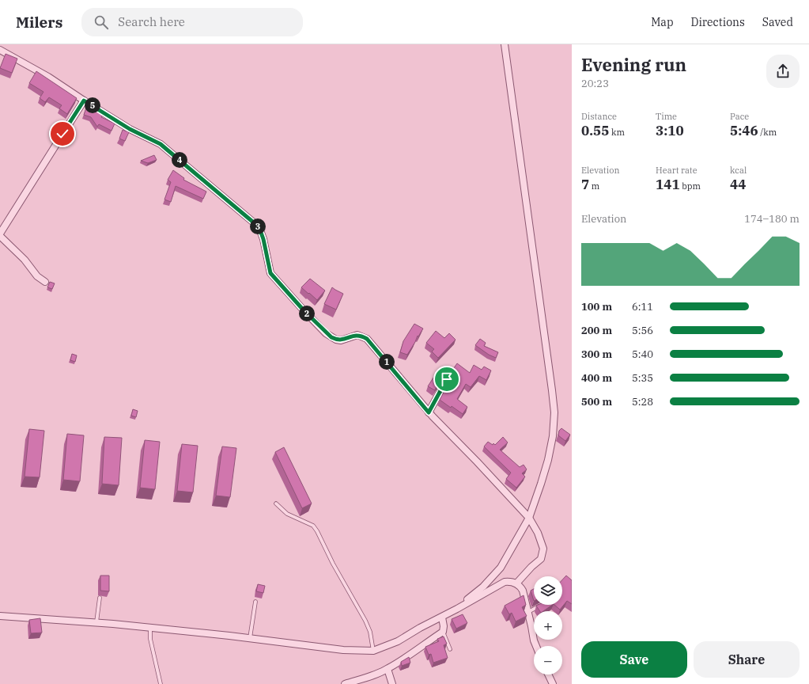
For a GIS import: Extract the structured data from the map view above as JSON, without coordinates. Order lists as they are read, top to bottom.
{
  "page": {
    "header": "Milers",
    "search": "Search here",
    "nav": ["Map", "Directions", "Saved"],
    "heading": ["Evening run", "20:23"],
    "pins": [
      "5",
      "4",
      "3",
      "2",
      "1"
    ],
    "stats": [
      ["Distance", "0.55 km"],
      ["Time", "3:10"],
      ["Pace", "5:46 /km"],
      ["Elevation", "7 m"],
      ["Heart rate", "141 bpm"],
      ["kcal", "44"]
    ],
    "chart": ["Elevation", "174–180 m"],
    "list": [
      {
        "name": "100 m",
        "note": "6:11"
      },
      {
        "name": "200 m",
        "note": "5:56"
      },
      {
        "name": "300 m",
        "note": "5:40"
      },
      {
        "name": "400 m",
        "note": "5:35"
      },
      {
        "name": "500 m",
        "note": "5:28"
      }
    ],
    "map_buttons": ["+", "−"],
    "buttons": ["Save", "Share"]
  }
}
